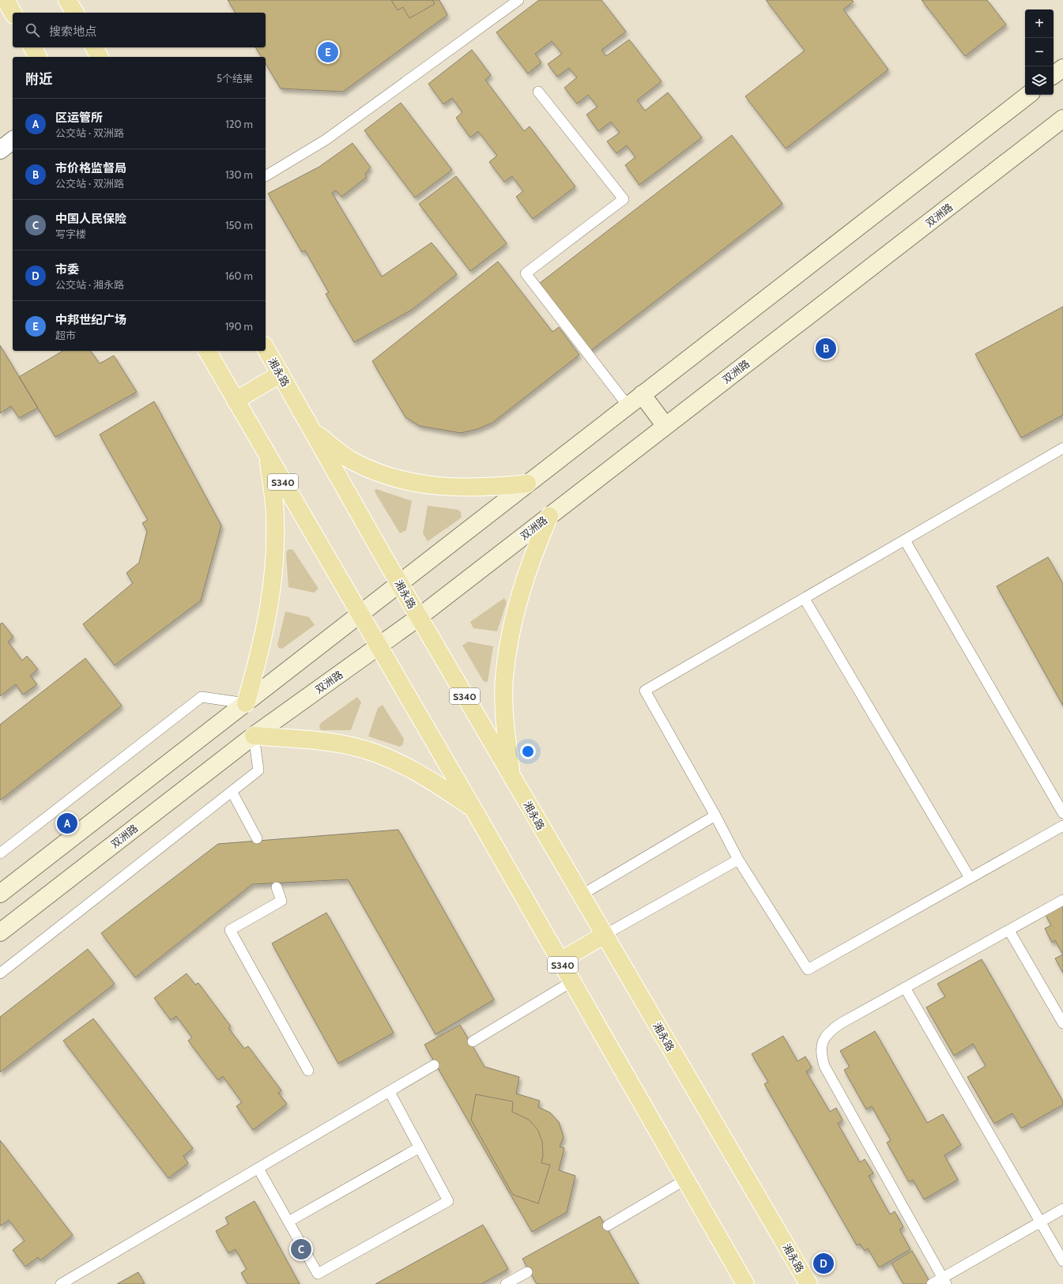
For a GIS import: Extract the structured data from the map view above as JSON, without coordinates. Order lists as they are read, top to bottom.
{
  "streets": {
    "main road": ["双洲路", "湘永路", "S340"]
  },
  "crossings": [
    ["双洲路", "湘永路"],
    ["双洲路", "S340"]
  ],
  "page": {
    "map_buttons": ["+", "−"],
    "search": "搜索地点",
    "pins": [
      "E",
      "B",
      "A",
      "C",
      "D"
    ],
    "heading": ["附近", "5个结果"],
    "list": [
      {
        "mark": "A",
        "name": "区运管所",
        "note": "公交站 · 双洲路",
        "value": "120 m"
      },
      {
        "mark": "B",
        "name": "市价格监督局",
        "note": "公交站 · 双洲路",
        "value": "130 m"
      },
      {
        "mark": "C",
        "name": "中国人民保险",
        "note": "写字楼",
        "value": "150 m"
      },
      {
        "mark": "D",
        "name": "市委",
        "note": "公交站 · 湘永路",
        "value": "160 m"
      },
      {
        "mark": "E",
        "name": "中邦世纪广场",
        "note": "超市",
        "value": "190 m"
      }
    ]
  }
}
